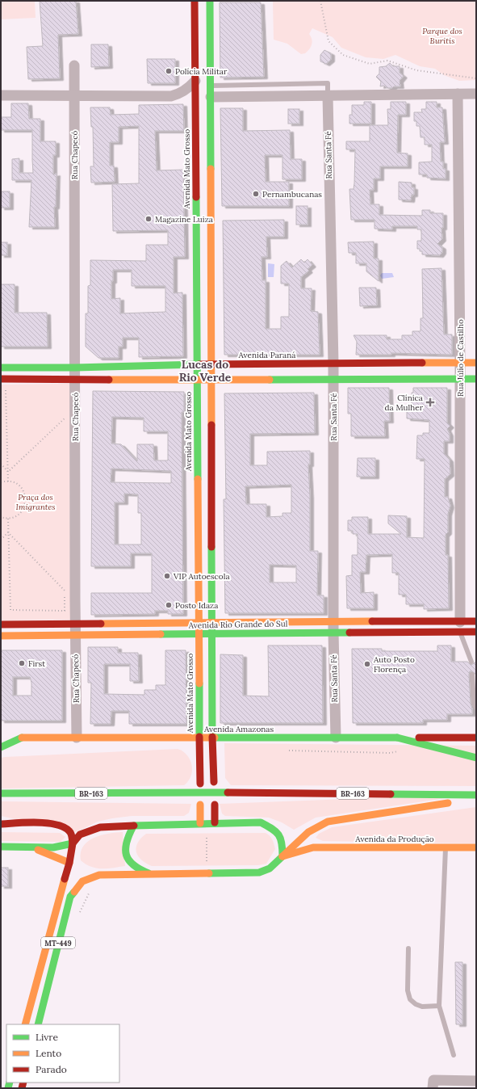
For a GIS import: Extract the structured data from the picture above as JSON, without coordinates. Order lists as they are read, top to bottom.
{
  "streets": {
    "main road": [
      "Avenida Mato Grosso",
      "Avenida Paraná",
      "Avenida Rio Grande do Sul",
      "Avenida Amazonas",
      "BR-163",
      "Avenida da Produção",
      "MT-449"
    ],
    "street": ["Rua Chapecó", "Rua Santa Fé", "Rua Júlio de Castilho"]
  },
  "crossings": [
    ["Rua Chapecó", "Avenida Paraná"],
    ["Rua Chapecó", "Avenida Rio Grande do Sul"],
    ["Rua Chapecó", "Avenida Amazonas"],
    ["Rua Santa Fé", "Avenida Paraná"],
    ["Rua Santa Fé", "Avenida Rio Grande do Sul"],
    ["Rua Santa Fé", "Avenida Amazonas"],
    ["Avenida Mato Grosso", "Avenida Paraná"],
    ["Avenida Mato Grosso", "Avenida Rio Grande do Sul"],
    ["Avenida Mato Grosso", "Avenida Amazonas"],
    ["Avenida Paraná", "Rua Júlio de Castilho"],
    ["Rua Júlio de Castilho", "Avenida Rio Grande do Sul"],
    ["Avenida da Produção", "MT-449"]
  ],
  "districts": ["Lucas do Rio Verde"],
  "parks": ["Parque dos Buritis", "Praça dos Imigrantes"],
  "places": {
    "other": [
      "Polícia Militar",
      "Pernambucanas",
      "Magazine Luiza",
      "VIP Autoescola",
      "Posto Idaza",
      "First",
      "Auto Posto Florença"
    ],
    "health": ["Clínica da Mulher"]
  },
  "legend": ["Livre", "Lento", "Parado"]
}
